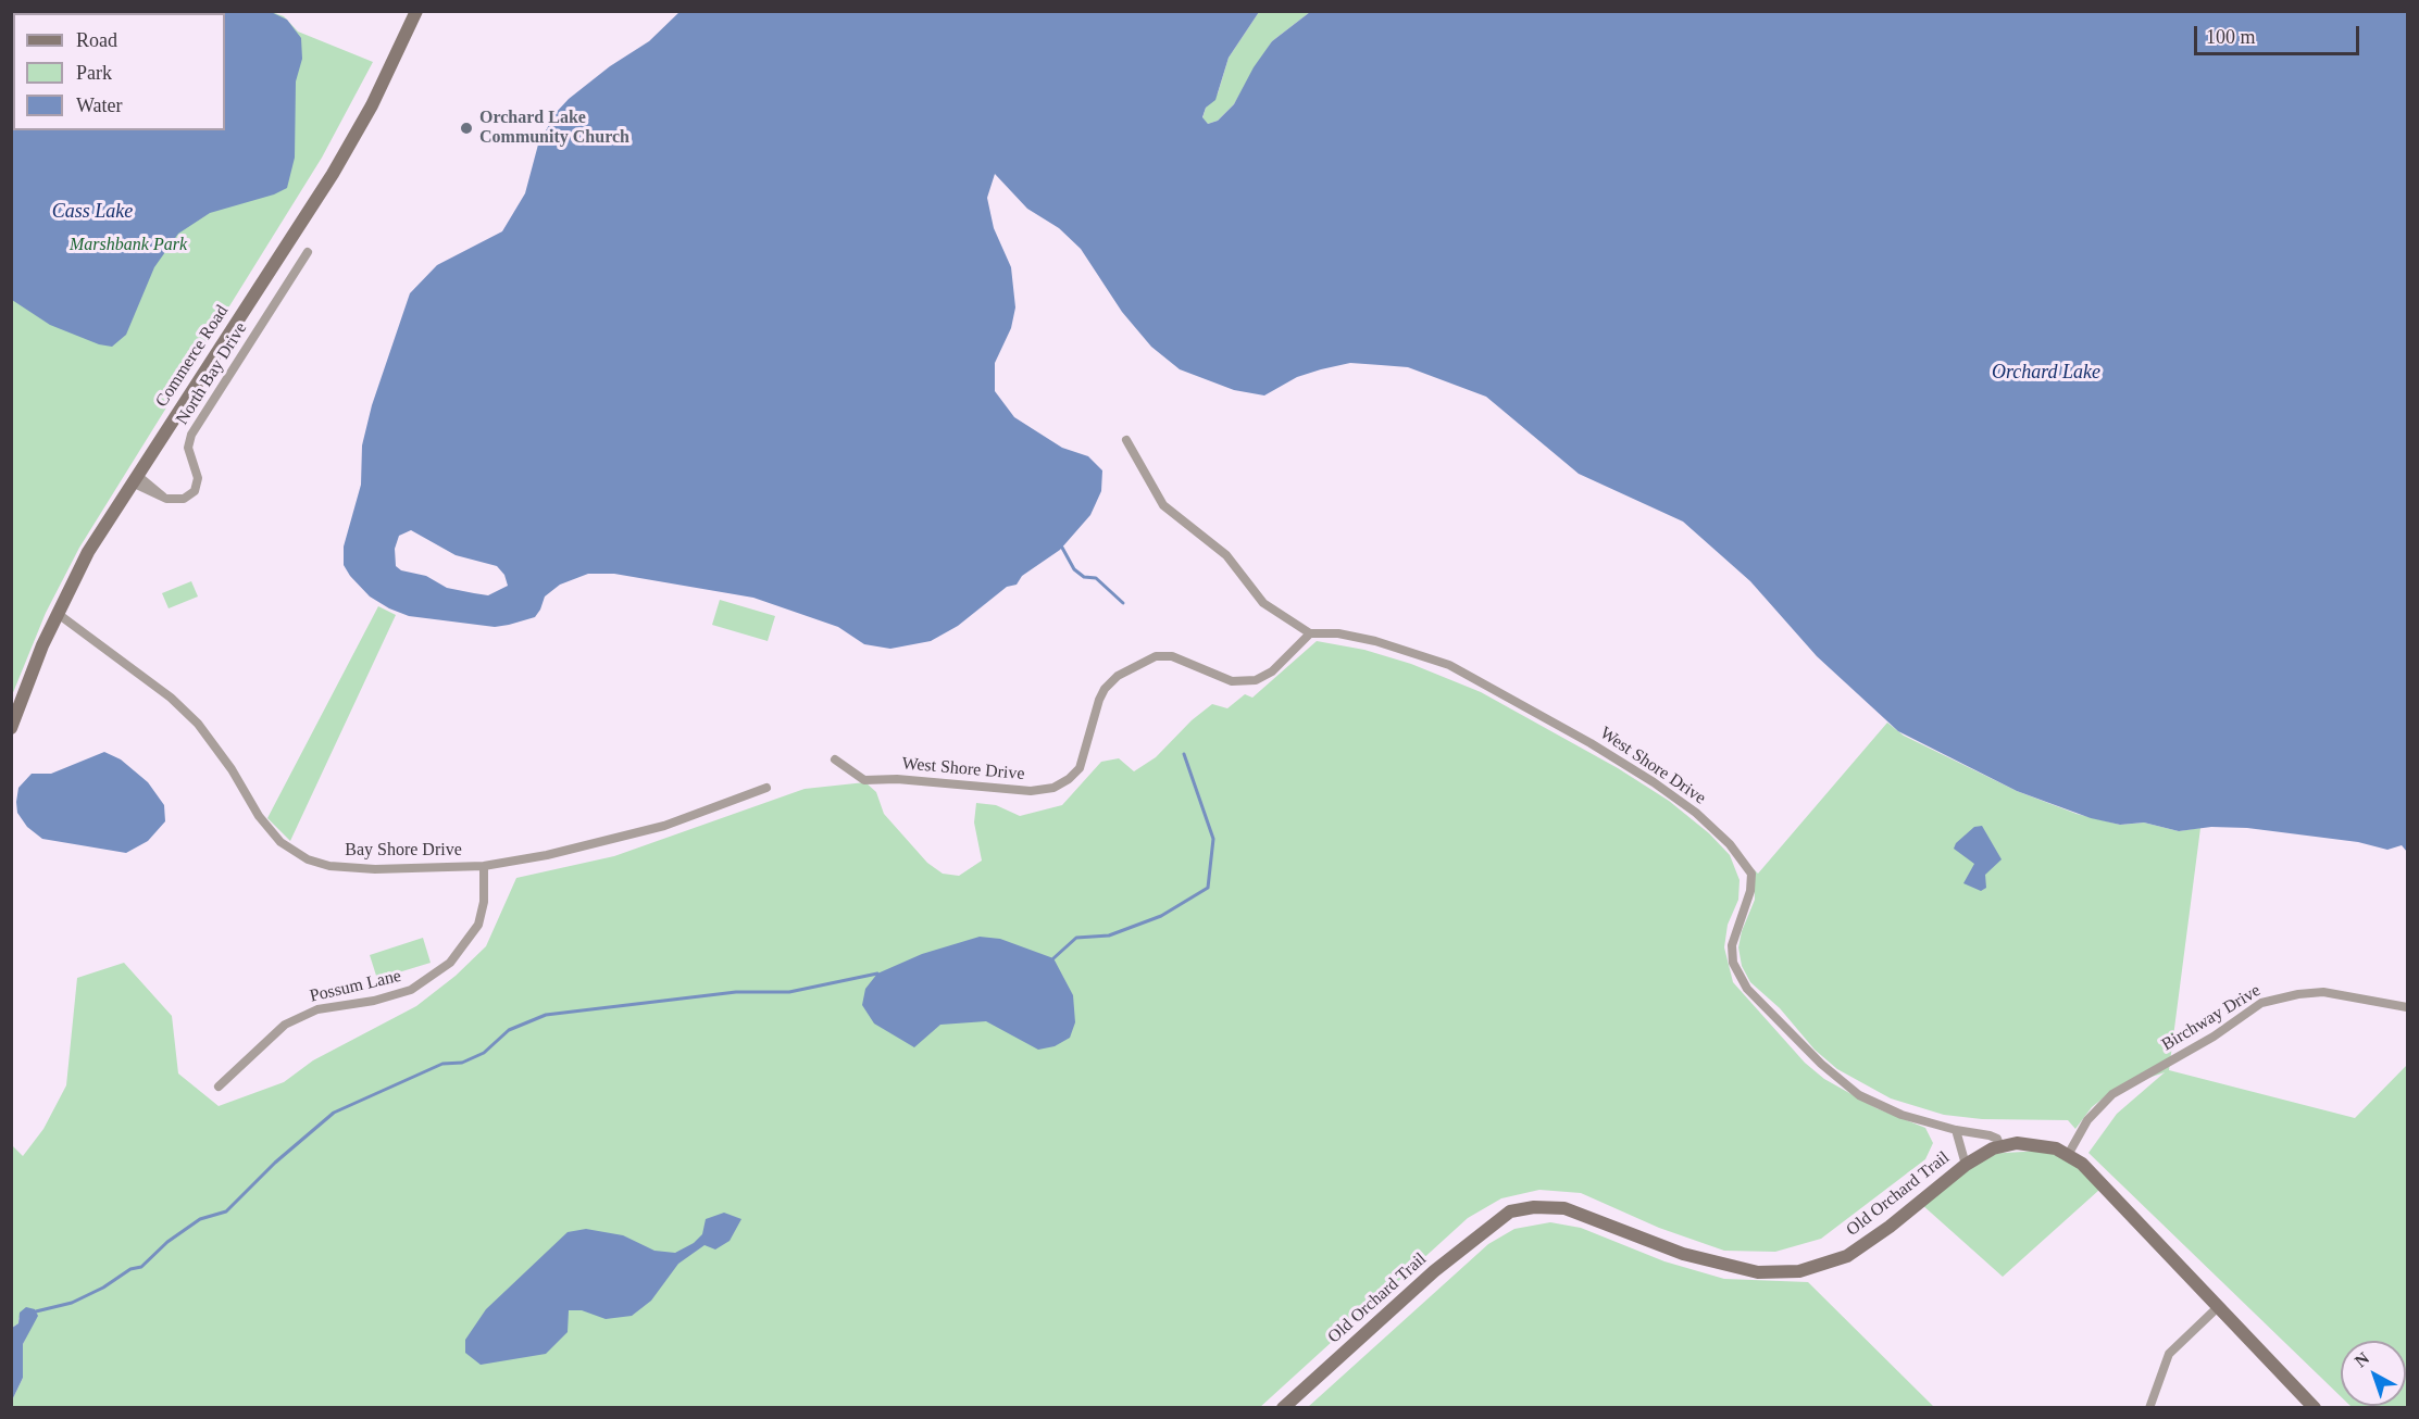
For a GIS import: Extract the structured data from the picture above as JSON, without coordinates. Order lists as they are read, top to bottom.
{
  "streets": {
    "street": [
      "Commerce Road",
      "North Bay Drive",
      "West Shore Drive",
      "Bay Shore Drive",
      "Possum Lane",
      "Birchway Drive",
      "Old Orchard Trail"
    ]
  },
  "crossings": [
    ["Commerce Road", "North Bay Drive"],
    ["Commerce Road", "Bay Shore Drive"],
    ["West Shore Drive", "Old Orchard Trail"],
    ["Bay Shore Drive", "Possum Lane"],
    ["Birchway Drive", "Old Orchard Trail"]
  ],
  "water": ["Cass Lake", "Orchard Lake"],
  "parks": ["Marshbank Park"],
  "places": ["Orchard Lake Community Church"],
  "legend": ["Road", "Park", "Water"],
  "scale_bar": "100 m",
  "north": "top left"
}
